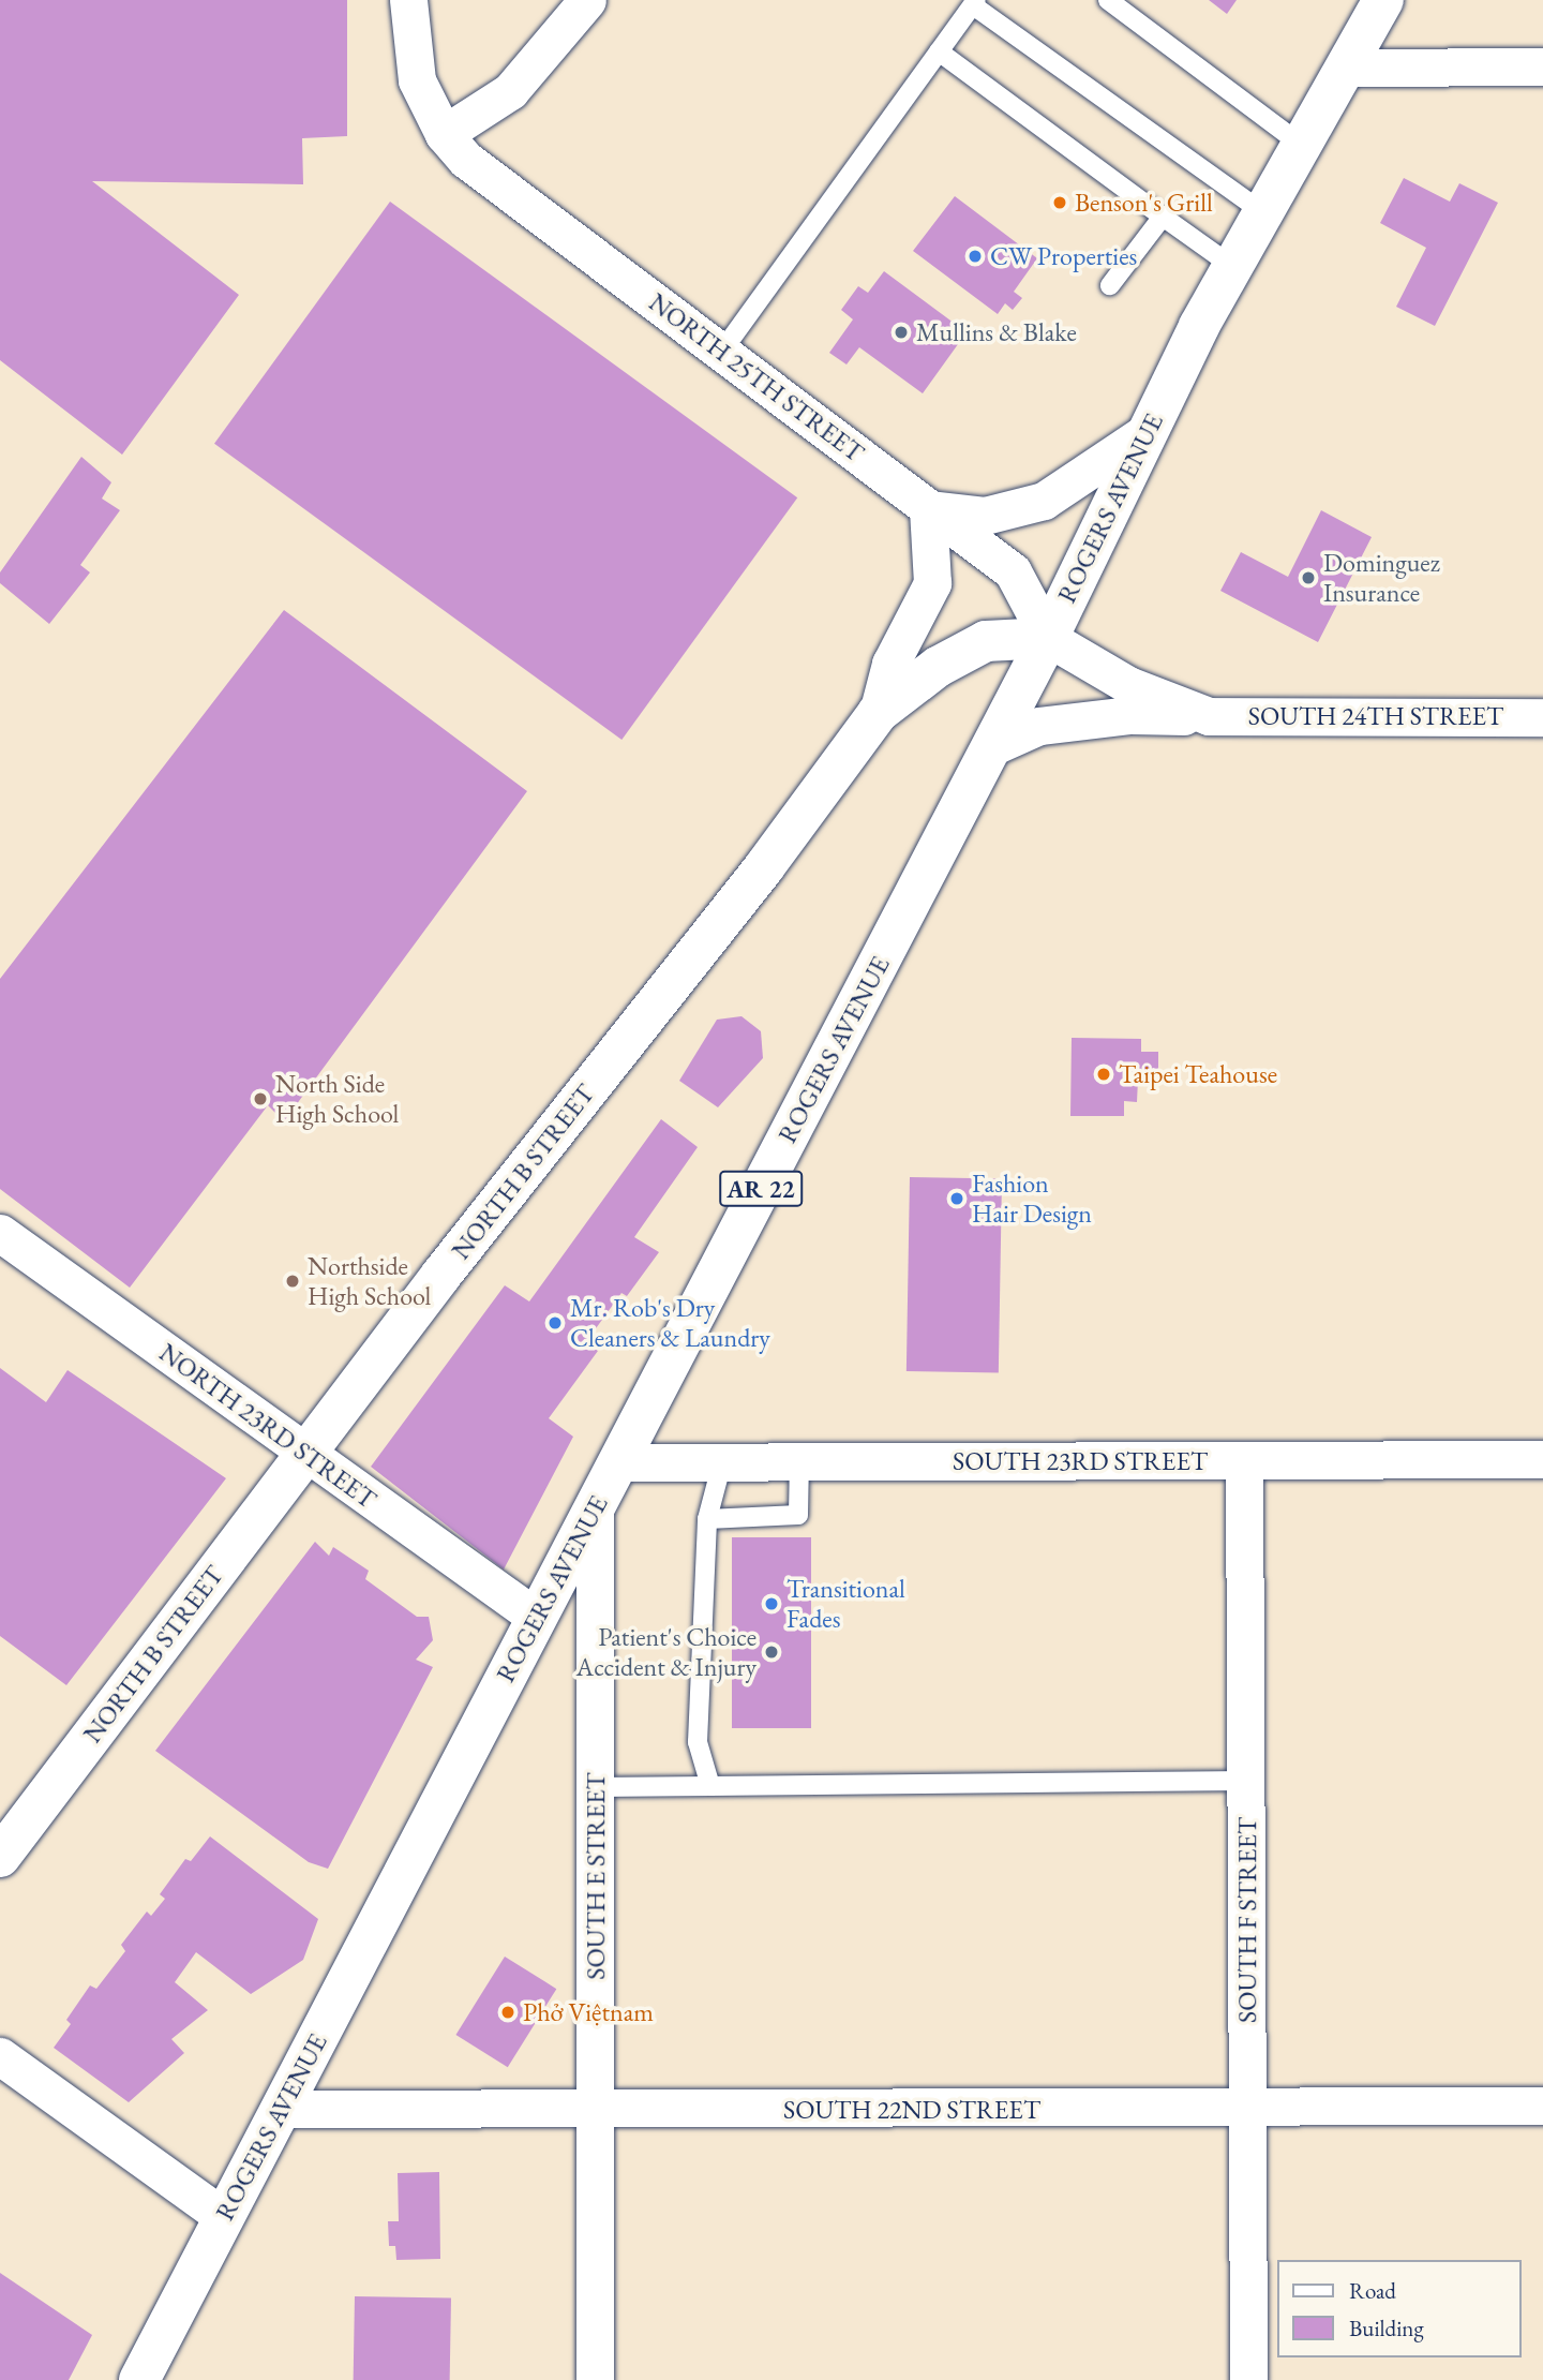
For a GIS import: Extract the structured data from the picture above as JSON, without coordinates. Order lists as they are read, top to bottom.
{
  "streets": {
    "main road": ["ROGERS AVENUE", "NORTH B STREET", "AR 22"],
    "street": [
      "NORTH 25TH STREET",
      "SOUTH 24TH STREET",
      "NORTH 23RD STREET",
      "SOUTH 23RD STREET",
      "SOUTH E STREET",
      "SOUTH F STREET",
      "SOUTH 22ND STREET"
    ]
  },
  "crossings": [
    ["NORTH 25TH STREET", "ROGERS AVENUE"],
    ["NORTH 25TH STREET", "SOUTH 24TH STREET"],
    ["NORTH 25TH STREET", "NORTH B STREET"],
    ["ROGERS AVENUE", "SOUTH 24TH STREET"],
    ["ROGERS AVENUE", "NORTH B STREET"],
    ["ROGERS AVENUE", "NORTH 23RD STREET"],
    ["ROGERS AVENUE", "SOUTH 23RD STREET"],
    ["ROGERS AVENUE", "SOUTH E STREET"],
    ["ROGERS AVENUE", "SOUTH 22ND STREET"],
    ["SOUTH 24TH STREET", "NORTH B STREET"],
    ["NORTH B STREET", "NORTH 23RD STREET"],
    ["SOUTH 23RD STREET", "SOUTH F STREET"],
    ["SOUTH E STREET", "SOUTH 22ND STREET"],
    ["SOUTH F STREET", "SOUTH 22ND STREET"]
  ],
  "places": [
    "Benson's Grill",
    "CW Properties",
    "Mullins & Blake",
    "Dominguez Insurance",
    "Taipei Teahouse",
    "North Side High School",
    "Fashion Hair Design",
    "Northside High School",
    "Mr. Rob's Dry Cleaners & Laundry",
    "Transitional Fades",
    "Patient's Choice Accident & Injury",
    "Phở Việtnam"
  ],
  "legend": ["Road", "Building"]
}
